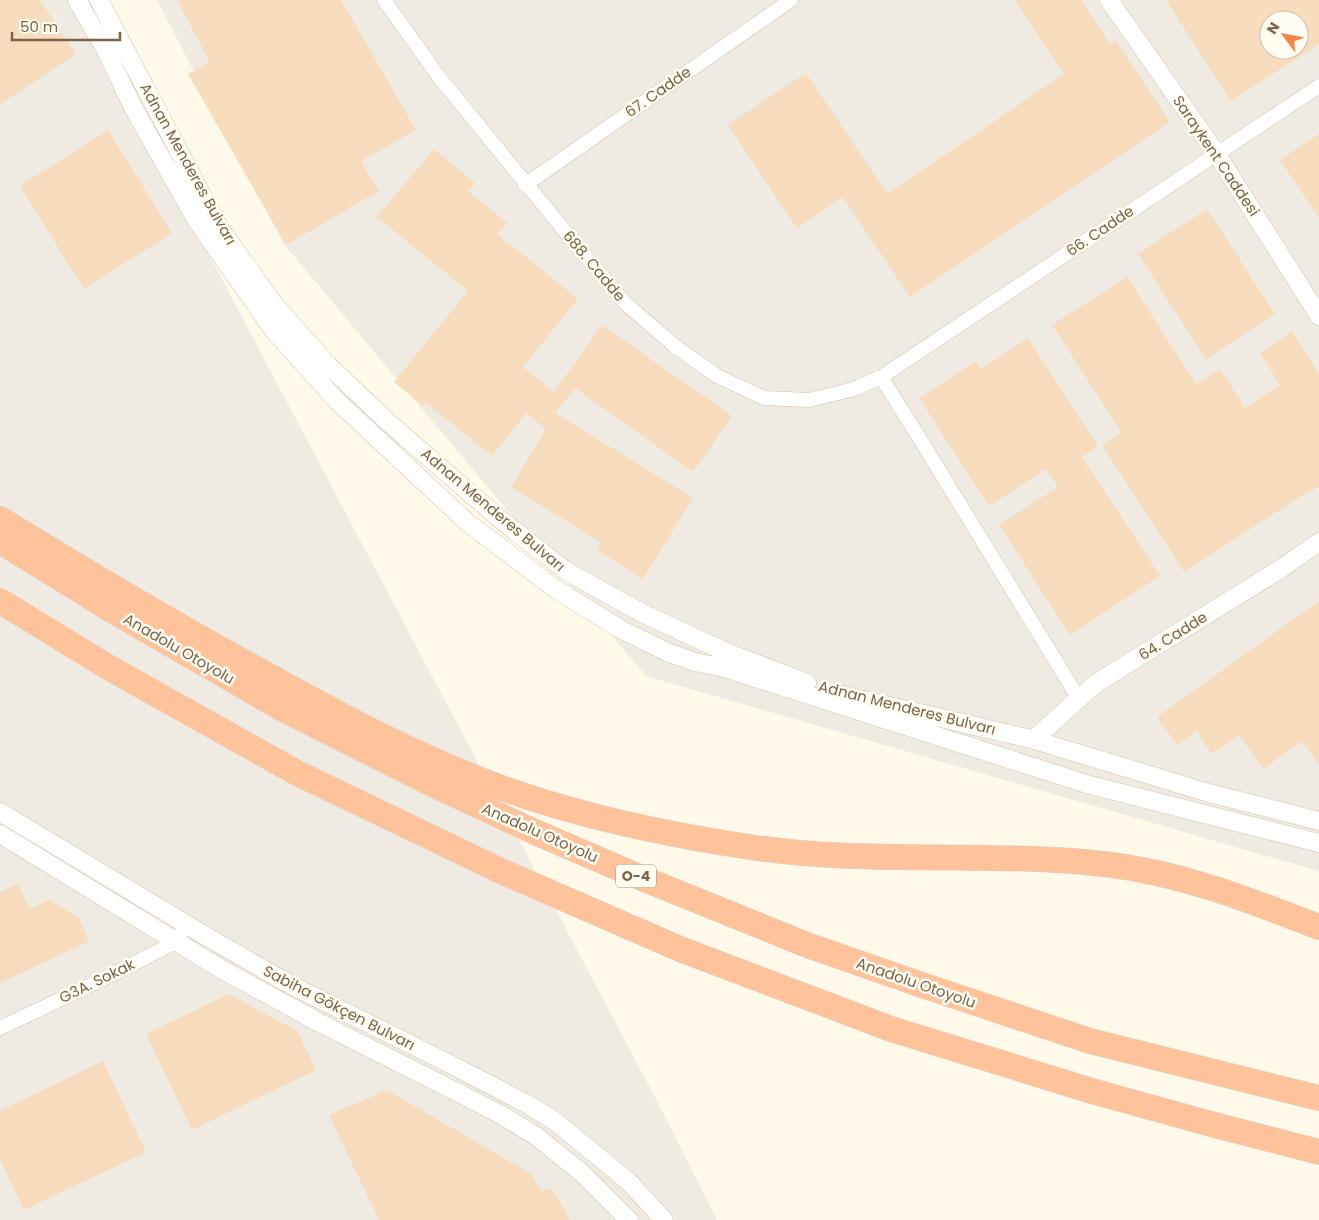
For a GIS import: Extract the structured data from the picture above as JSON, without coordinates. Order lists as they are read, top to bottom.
{
  "streets": {
    "highway": ["Anadolu Otoyolu", "O-4"],
    "street": [
      "67. Cadde",
      "Saraykent Caddesi",
      "Adnan Menderes Bulvarı",
      "66. Cadde",
      "688. Cadde",
      "64. Cadde",
      "G3A. Sokak",
      "Sabiha Gökçen Bulvarı"
    ]
  },
  "crossings": [
    ["67. Cadde", "688. Cadde"],
    ["Saraykent Caddesi", "66. Cadde"],
    ["Adnan Menderes Bulvarı", "64. Cadde"],
    ["66. Cadde", "688. Cadde"],
    ["G3A. Sokak", "Sabiha Gökçen Bulvarı"]
  ],
  "scale_bar": "50 m",
  "north": "top left"
}
